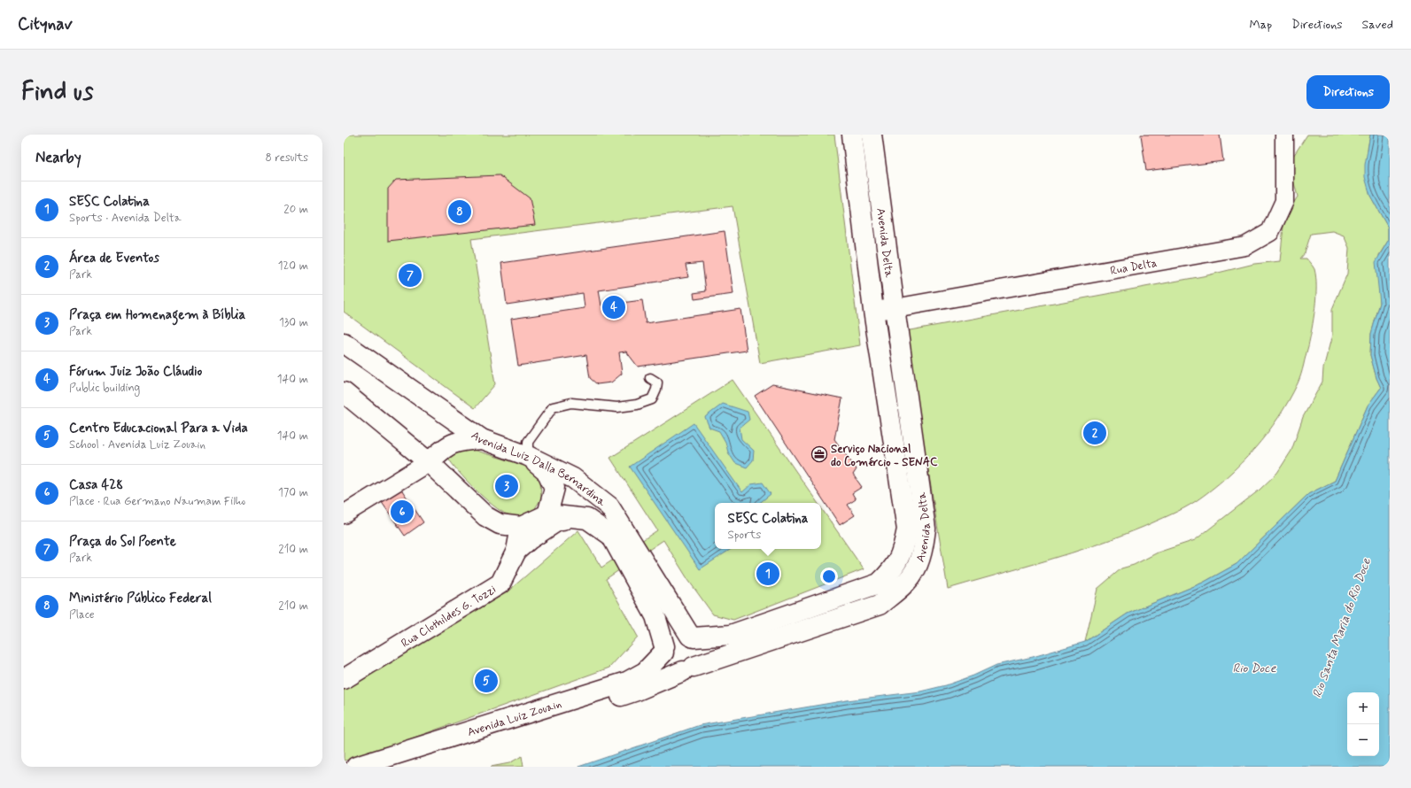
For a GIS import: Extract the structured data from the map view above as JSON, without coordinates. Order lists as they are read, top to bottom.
{
  "streets": {
    "street": [
      "Avenida Delta",
      "Rua Delta",
      "Avenida Luiz Dalla Bernardina",
      "Rua Clothildes G. Tozzi",
      "Avenida Luiz Zouain"
    ]
  },
  "crossings": [
    ["Avenida Delta", "Rua Delta"],
    ["Avenida Delta", "Avenida Luiz Dalla Bernardina"],
    ["Avenida Delta", "Avenida Luiz Zouain"],
    ["Avenida Luiz Dalla Bernardina", "Avenida Luiz Zouain"]
  ],
  "water": ["Rio Santa Maria do Rio Doce", "Rio Doce"],
  "places": {
    "office": ["Serviço Nacional do Comércio - SENAC"]
  },
  "page": {
    "header": "Citynav",
    "nav": ["Map", "Directions", "Saved"],
    "buttons": "Directions",
    "title": "Find us",
    "heading": ["Nearby", "8 results"],
    "list": [
      {
        "mark": "1",
        "name": "SESC Colatina",
        "note": "Sports · Avenida Delta",
        "value": "20 m"
      },
      {
        "mark": "2",
        "name": "Área de Eventos",
        "note": "Park",
        "value": "120 m"
      },
      {
        "mark": "3",
        "name": "Praça em Homenagem à Bíblia",
        "note": "Park",
        "value": "130 m"
      },
      {
        "mark": "4",
        "name": "Fórum Juiz João Cláudio",
        "note": "Public building",
        "value": "140 m"
      },
      {
        "mark": "5",
        "name": "Centro Educacional Para a Vida",
        "note": "School · Avenida Luiz Zouain",
        "value": "140 m"
      },
      {
        "mark": "6",
        "name": "Casa 428",
        "note": "Place · Rua Germano Naumam Filho",
        "value": "170 m"
      },
      {
        "mark": "7",
        "name": "Praça do Sol Poente",
        "note": "Park",
        "value": "210 m"
      },
      {
        "mark": "8",
        "name": "Ministério Público Federal",
        "note": "Place",
        "value": "210 m"
      }
    ],
    "pins": [
      "8",
      "7",
      "4",
      "2",
      "3",
      "6",
      "1",
      "5"
    ],
    "popup": ["SESC Colatina", "Sports"],
    "map_buttons": ["+", "−"]
  }
}
